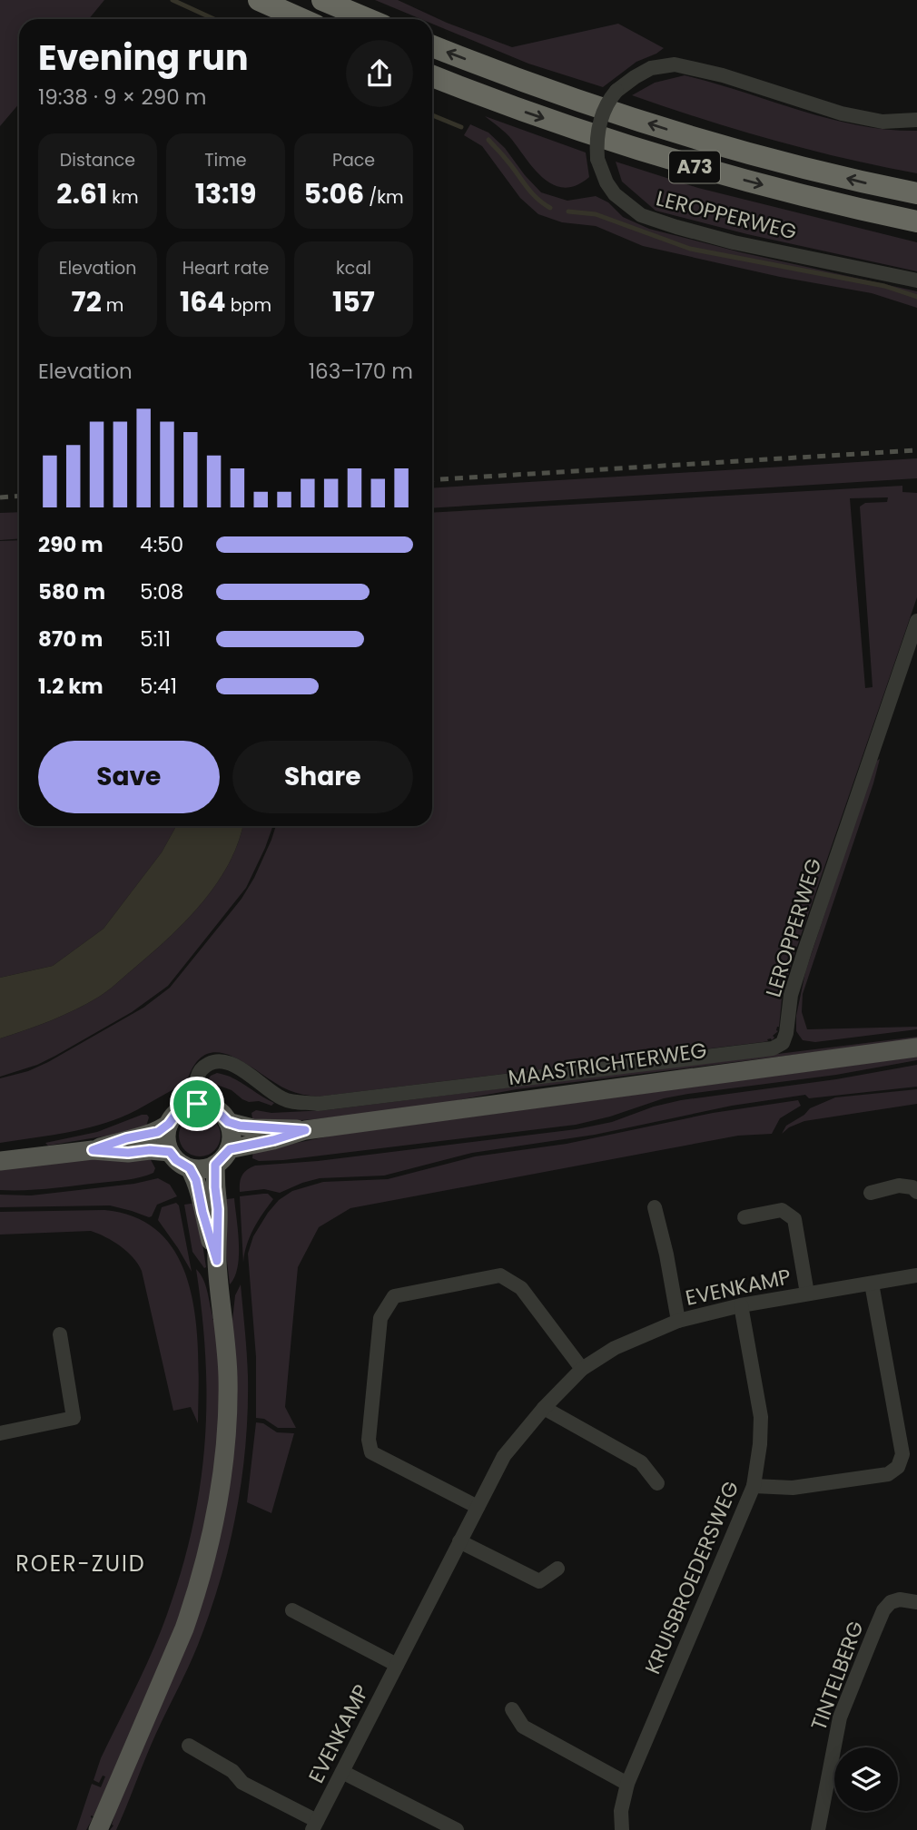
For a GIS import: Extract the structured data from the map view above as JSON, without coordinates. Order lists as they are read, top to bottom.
{
  "streets": {
    "highway": ["A73"],
    "main road": ["MAASTRICHTERWEG"],
    "street": [
      "LEROPPERWEG",
      "EVENKAMP",
      "KRUISBROEDERSWEG",
      "TINTELBERG"
    ]
  },
  "crossings": [
    ["LEROPPERWEG", "MAASTRICHTERWEG"],
    ["EVENKAMP", "KRUISBROEDERSWEG"]
  ],
  "districts": ["ROER-ZUID"],
  "page": {
    "heading": ["Evening run", "19:38 · 9 × 290 m"],
    "stats": [
      ["Distance", "2.61 km"],
      ["Time", "13:19"],
      ["Pace", "5:06 /km"],
      ["Elevation", "72 m"],
      ["Heart rate", "164 bpm"],
      ["kcal", "157"]
    ],
    "chart": ["Elevation", "163–170 m"],
    "list": [
      {
        "name": "290 m",
        "note": "4:50"
      },
      {
        "name": "580 m",
        "note": "5:08"
      },
      {
        "name": "870 m",
        "note": "5:11"
      },
      {
        "name": "1.2 km",
        "note": "5:41"
      }
    ],
    "buttons": ["Save", "Share"]
  }
}
